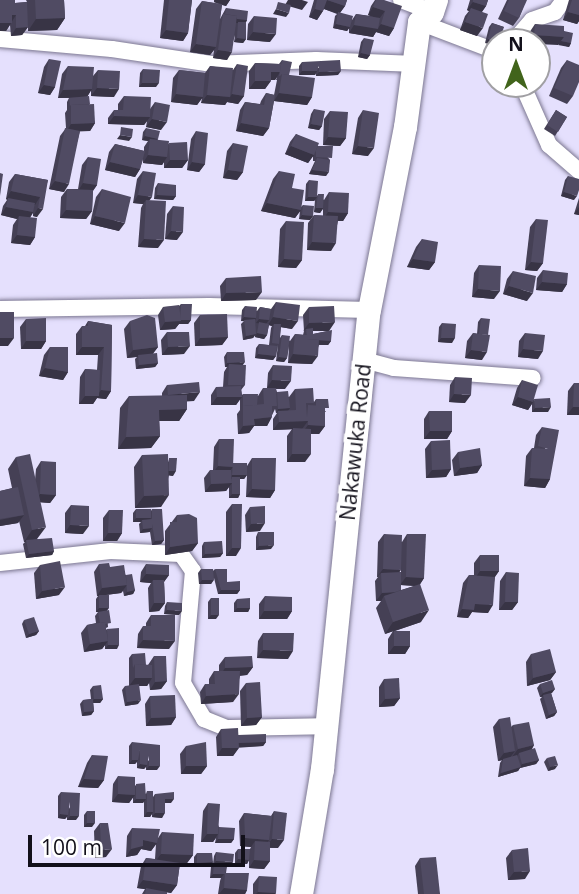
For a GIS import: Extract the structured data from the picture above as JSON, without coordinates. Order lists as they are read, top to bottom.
{
  "streets": {
    "main road": ["Nakawuka Road"]
  },
  "scale_bar": "100 m",
  "north": "top"
}
